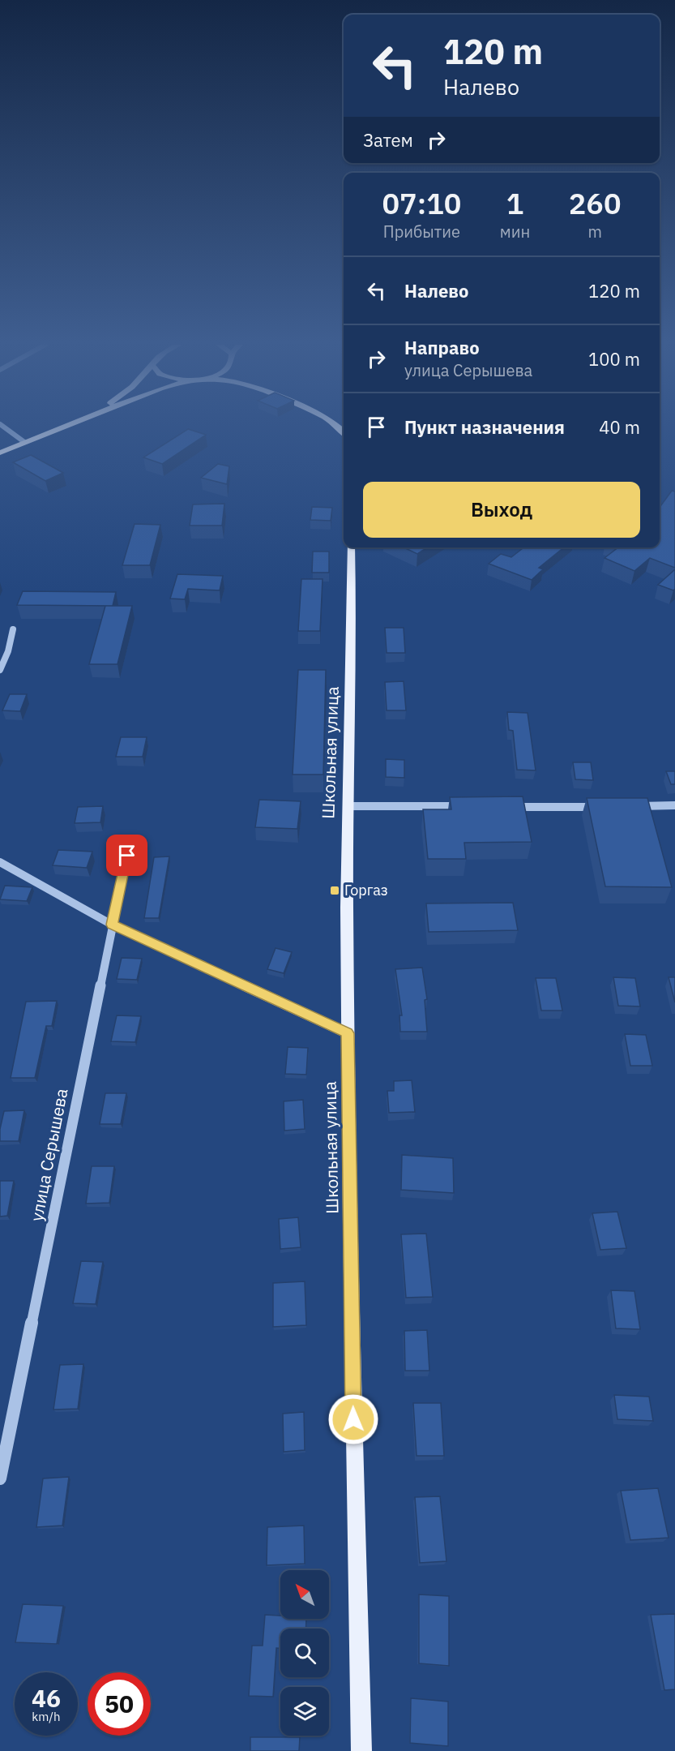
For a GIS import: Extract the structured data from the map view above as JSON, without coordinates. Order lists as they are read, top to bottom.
{
  "streets": {
    "main road": ["Школьная улица"],
    "street": ["улица Серышева"]
  },
  "places": {
    "transit": ["Горгаз"]
  },
  "north": "top left",
  "page": {
    "turn": ["120 m", "Налево"],
    "then": "Затем",
    "eta": [
      "07:10",
      "Прибытие",
      "1",
      "мин",
      "260",
      "m"
    ],
    "list": [
      {
        "name": "Налево",
        "value": "120 m"
      },
      {
        "name": "Направо",
        "note": "улица Серышева",
        "value": "100 m"
      },
      {
        "name": "Пункт назначения",
        "value": "40 m"
      }
    ],
    "buttons": "Выход",
    "speed": "46 km/h",
    "limit": "50"
  }
}
